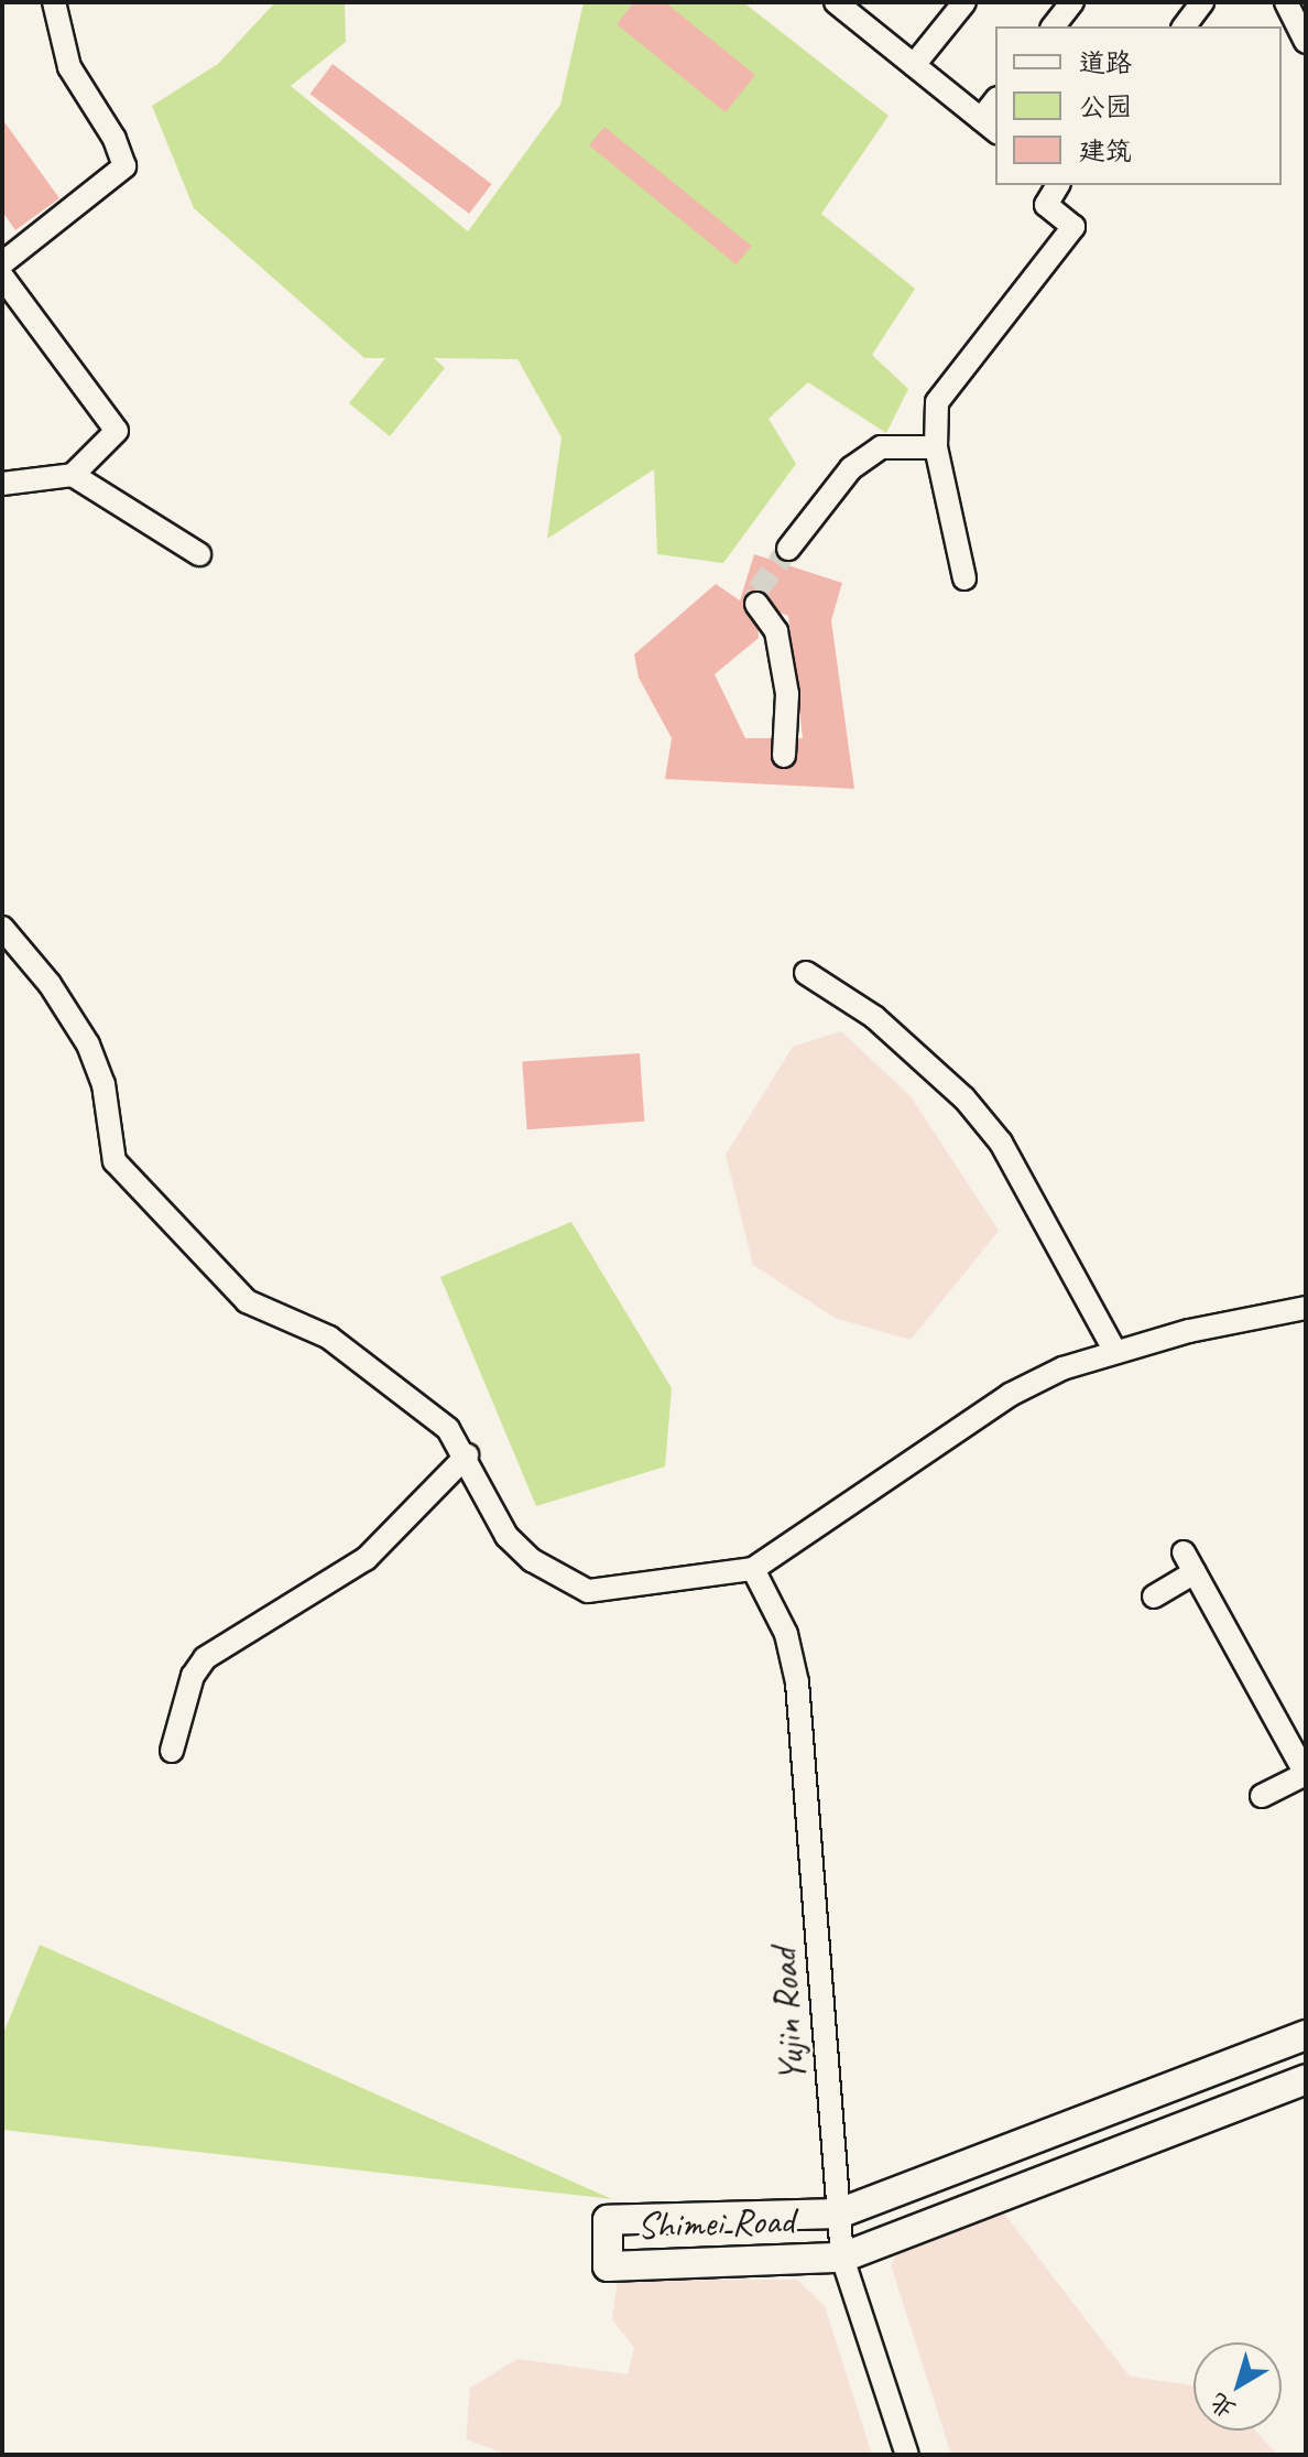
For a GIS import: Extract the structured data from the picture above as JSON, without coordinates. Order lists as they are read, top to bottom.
{
  "streets": {
    "main road": ["Shimei Road"],
    "street": ["Yujin Road"]
  },
  "crossings": [
    ["Yujin Road", "Shimei Road"]
  ],
  "legend": ["道路", "公园", "建筑"],
  "north": "bottom left"
}
